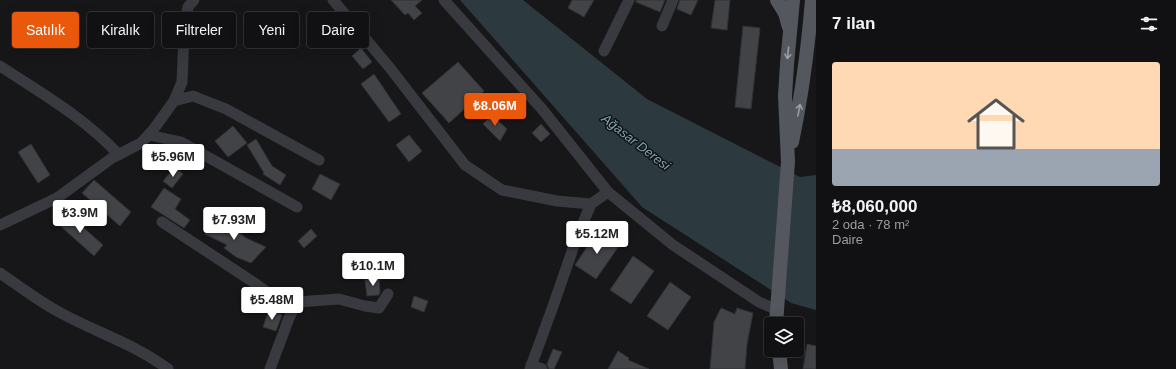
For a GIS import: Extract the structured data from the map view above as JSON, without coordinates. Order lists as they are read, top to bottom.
{
  "water": ["Ağasar Deresi"],
  "page": {
    "heading": "7 ilan",
    "chip": [
      "Satılık",
      "Kiralık",
      "Filtreler",
      "Yeni",
      "Daire"
    ],
    "list": [
      {
        "name": "₺8,060,000",
        "note": "2 oda · 78 m² · Daire"
      }
    ],
    "price": [
      "₺8.06M",
      "₺5.96M",
      "₺3.9M",
      "₺7.93M",
      "₺5.12M",
      "₺10.1M",
      "₺5.48M"
    ]
  }
}
